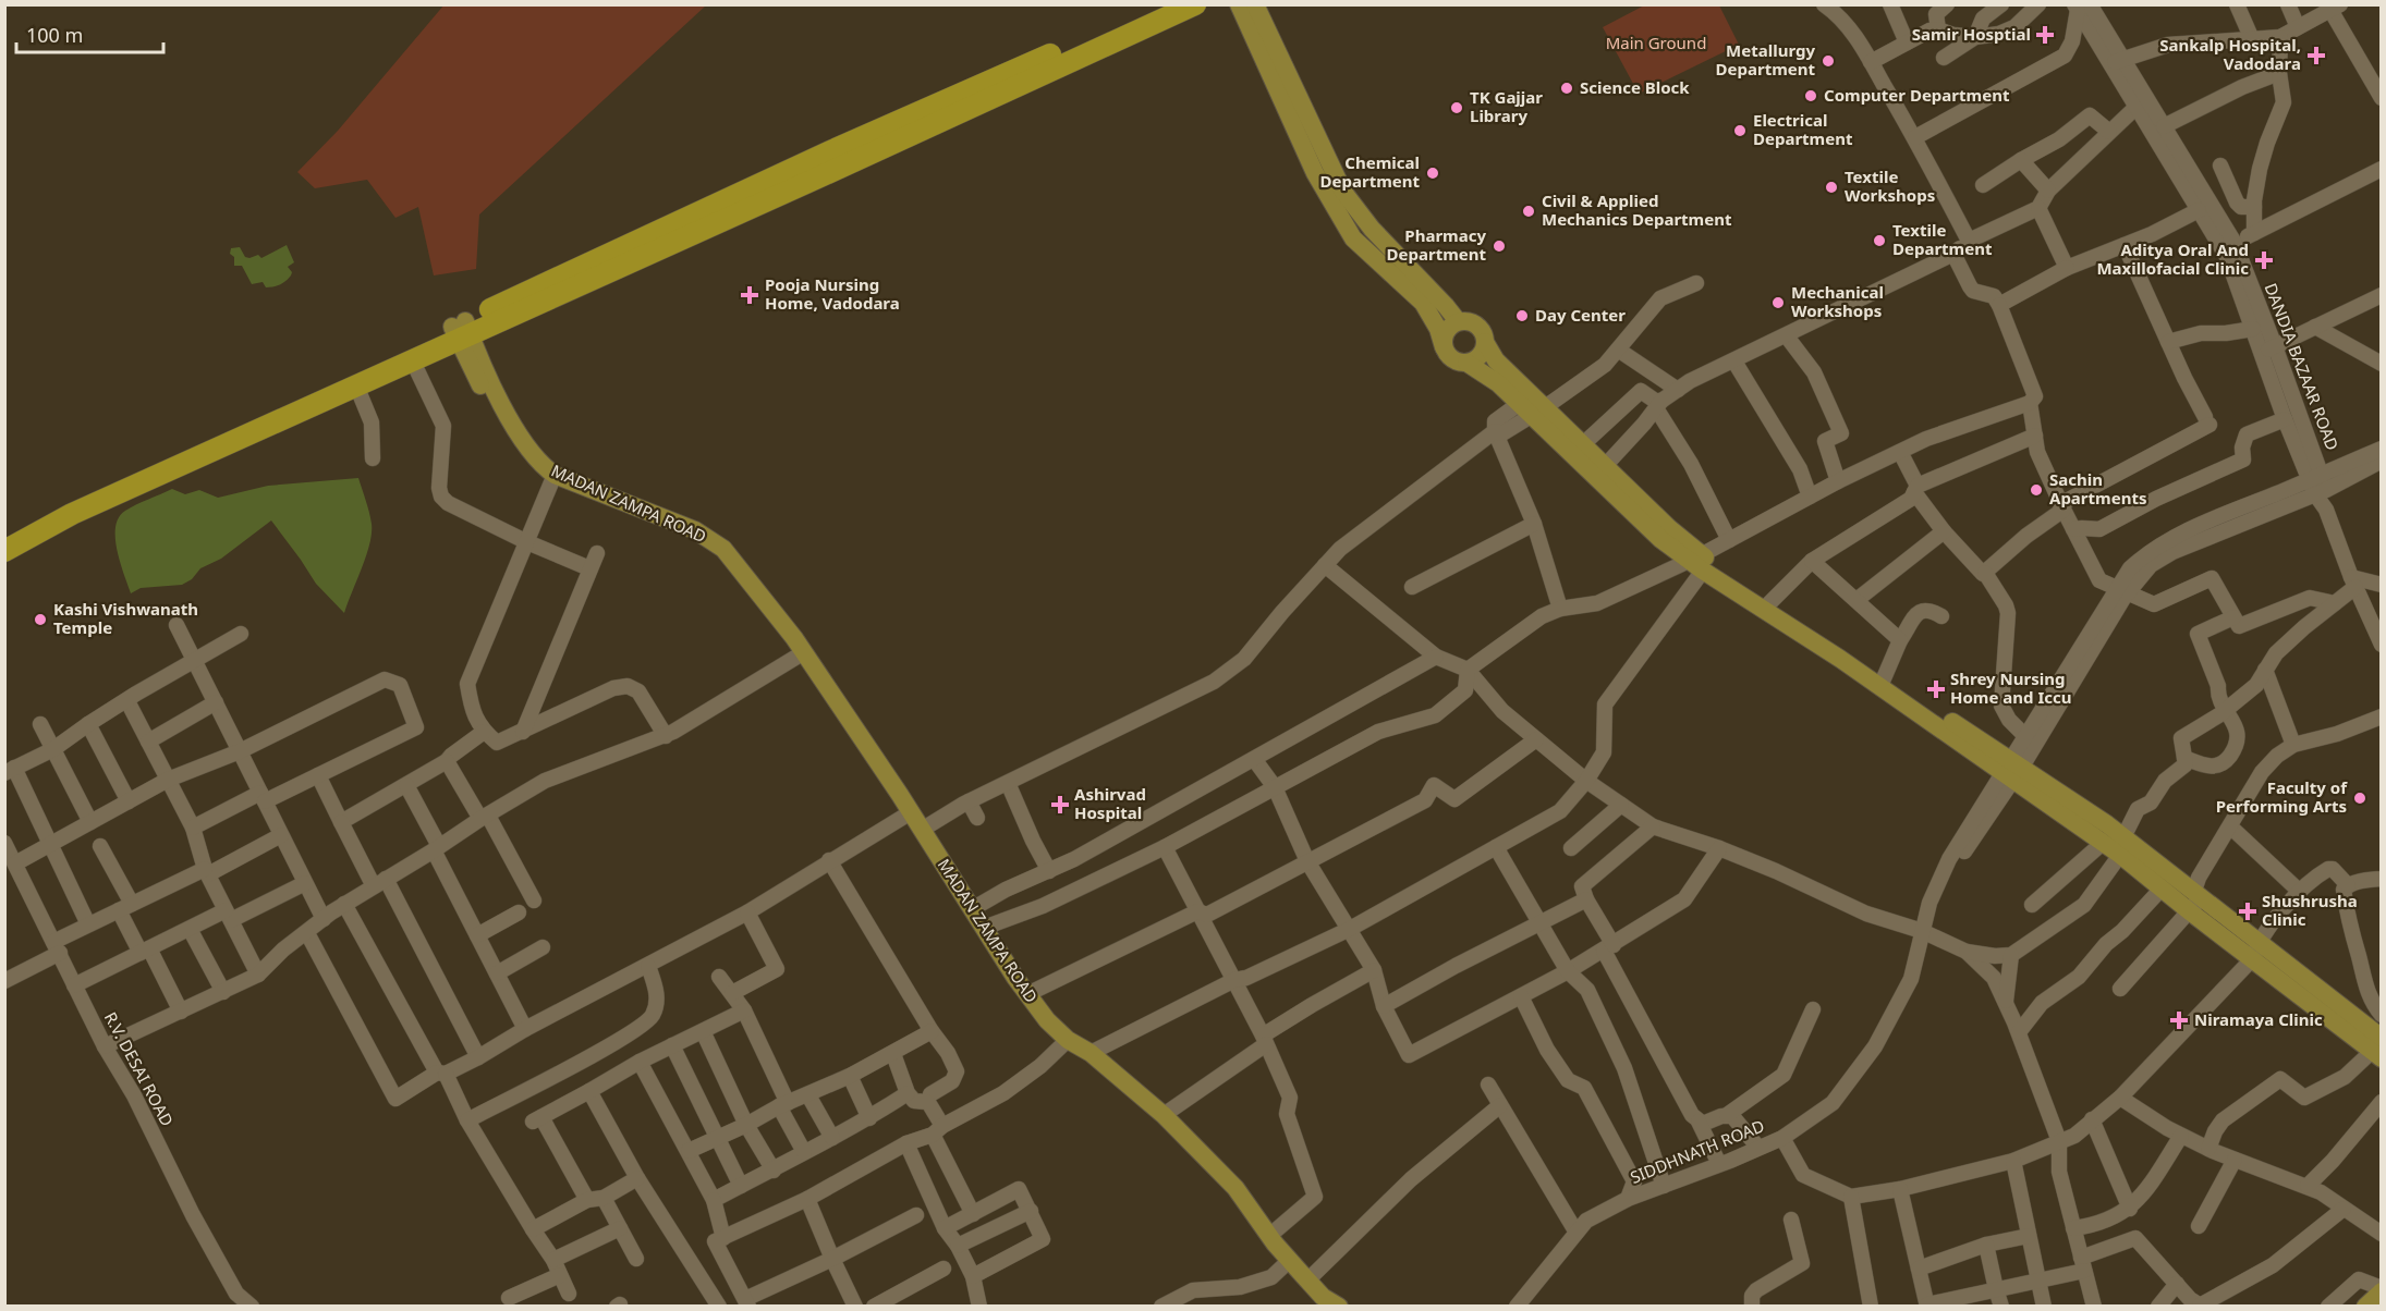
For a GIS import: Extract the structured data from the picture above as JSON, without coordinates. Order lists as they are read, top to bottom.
{
  "streets": {
    "main road": ["MADAN ZAMPA ROAD"],
    "street": ["DANDIA BAZAAR ROAD", "R.V. DESAI ROAD", "SIDDHNATH ROAD"]
  },
  "crossings": [
    ["DANDIA BAZAAR ROAD", "SIDDHNATH ROAD"]
  ],
  "parks": ["Main Ground"],
  "places": {
    "health": [
      "Samir Hosptial",
      "Sankalp Hospital, Vadodara",
      "Aditya Oral And Maxillofacial Clinic",
      "Pooja Nursing Home, Vadodara",
      "Shrey Nursing Home and Iccu",
      "Ashirvad Hospital",
      "Shushrusha Clinic",
      "Niramaya Clinic"
    ],
    "other": [
      "Metallurgy Department",
      "Science Block",
      "Computer Department",
      "TK Gajjar Library",
      "Electrical Department",
      "Chemical Department",
      "Textile Workshops",
      "Civil & Applied Mechanics Department",
      "Textile Department",
      "Pharmacy Department",
      "Mechanical Workshops",
      "Day Center",
      "Sachin Apartments",
      "Kashi Vishwanath Temple",
      "Faculty of Performing Arts"
    ]
  },
  "scale_bar": "100 m"
}
